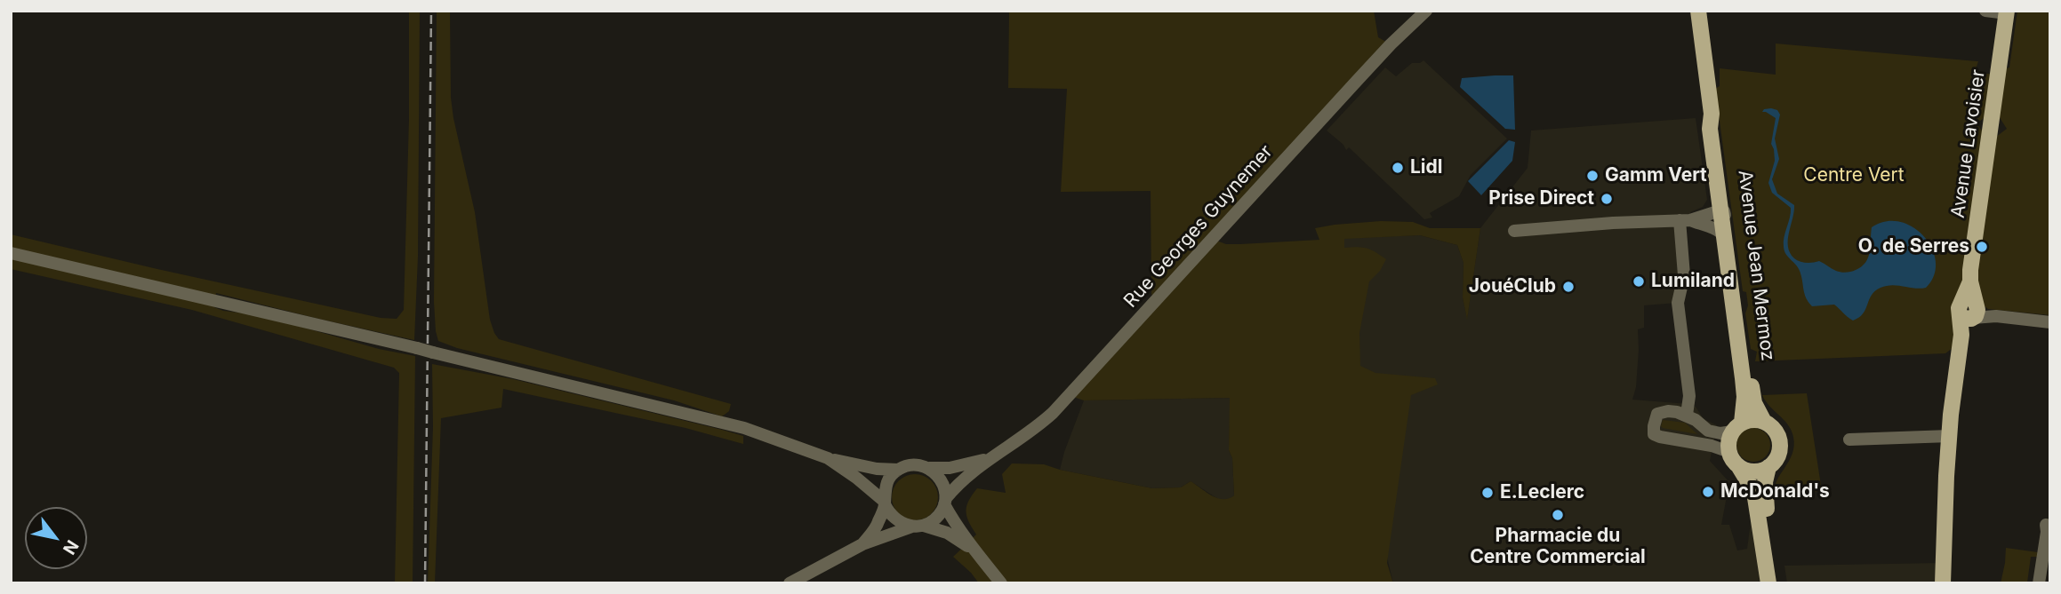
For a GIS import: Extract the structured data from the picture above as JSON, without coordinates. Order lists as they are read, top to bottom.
{
  "streets": {
    "main road": ["Avenue Lavoisier", "Avenue Jean Mermoz"],
    "street": ["Rue Georges Guynemer"]
  },
  "parks": ["Centre Vert"],
  "places": [
    "Lidl",
    "Gamm Vert",
    "Prise Direct",
    "O. de Serres",
    "Lumiland",
    "JouéClub",
    "McDonald's",
    "E.Leclerc",
    "Pharmacie du Centre Commercial"
  ],
  "north": "bottom right"
}
